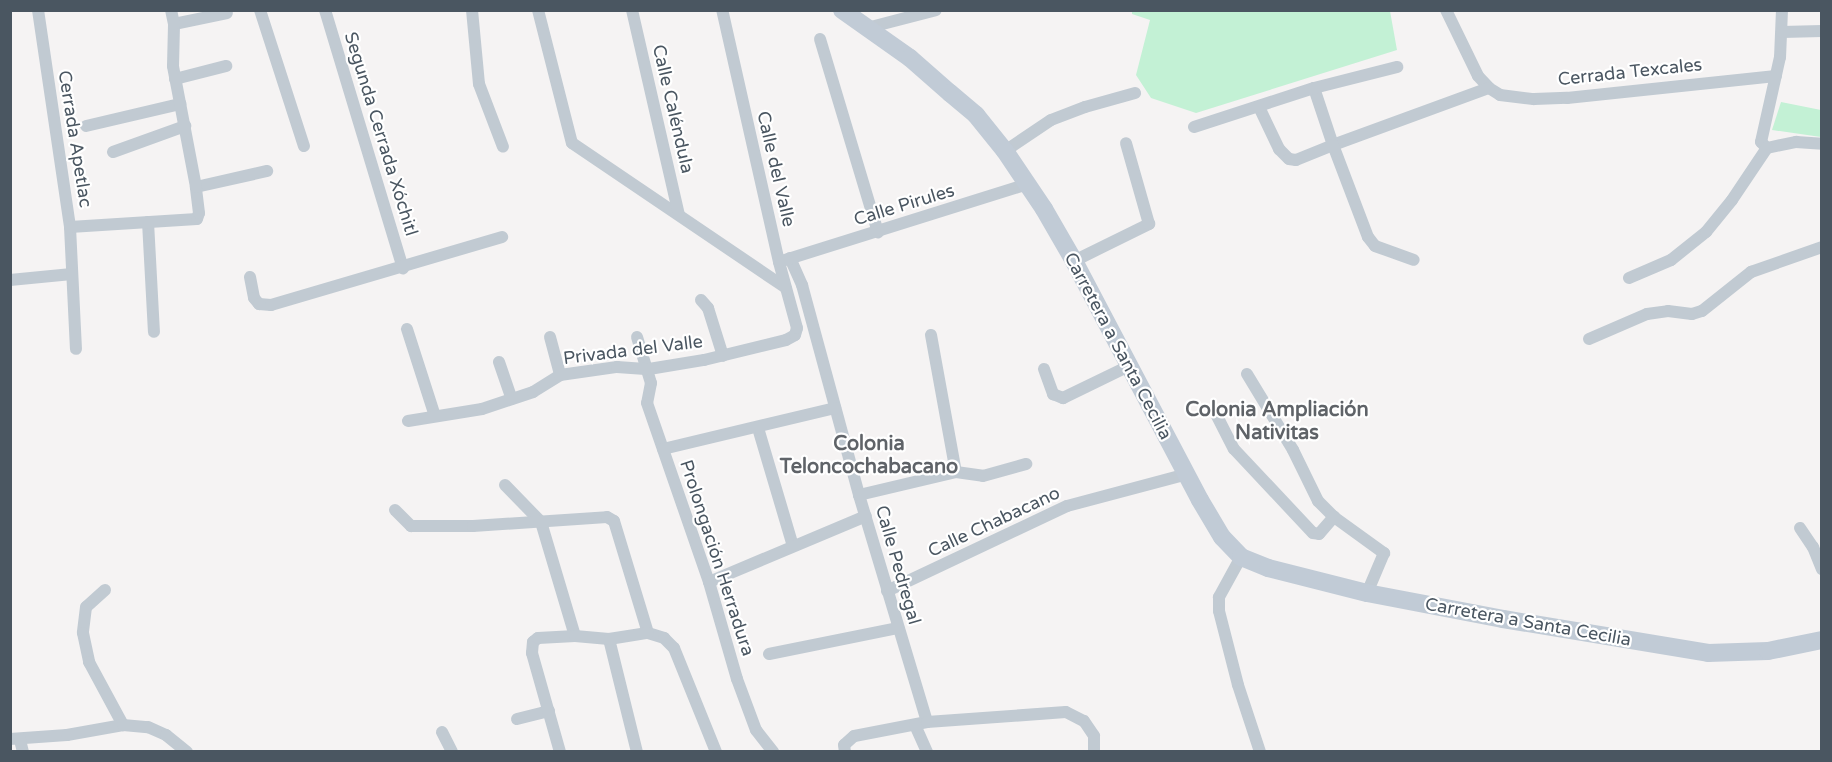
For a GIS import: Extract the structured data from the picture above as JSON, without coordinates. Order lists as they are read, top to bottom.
{
  "streets": {
    "main road": ["Carretera a Santa Cecilia"],
    "street": [
      "Cerrada Texcales",
      "Calle Caléndula",
      "Segunda Cerrada Xóchitl",
      "Cerrada Apetlac",
      "Calle del Valle",
      "Calle Pirules",
      "Privada del Valle",
      "Calle Chabacano",
      "Prolongación Herradura",
      "Calle Pedregal"
    ]
  },
  "crossings": [
    ["Calle del Valle", "Calle Pirules"],
    ["Calle del Valle", "Privada del Valle"],
    ["Calle del Valle", "Calle Pedregal"],
    ["Calle Pirules", "Carretera a Santa Cecilia"],
    ["Calle Pirules", "Calle Pedregal"],
    ["Carretera a Santa Cecilia", "Calle Chabacano"],
    ["Privada del Valle", "Prolongación Herradura"],
    ["Calle Chabacano", "Calle Pedregal"]
  ],
  "districts": ["Colonia Ampliación Nativitas", "Colonia Teloncochabacano"]
}
